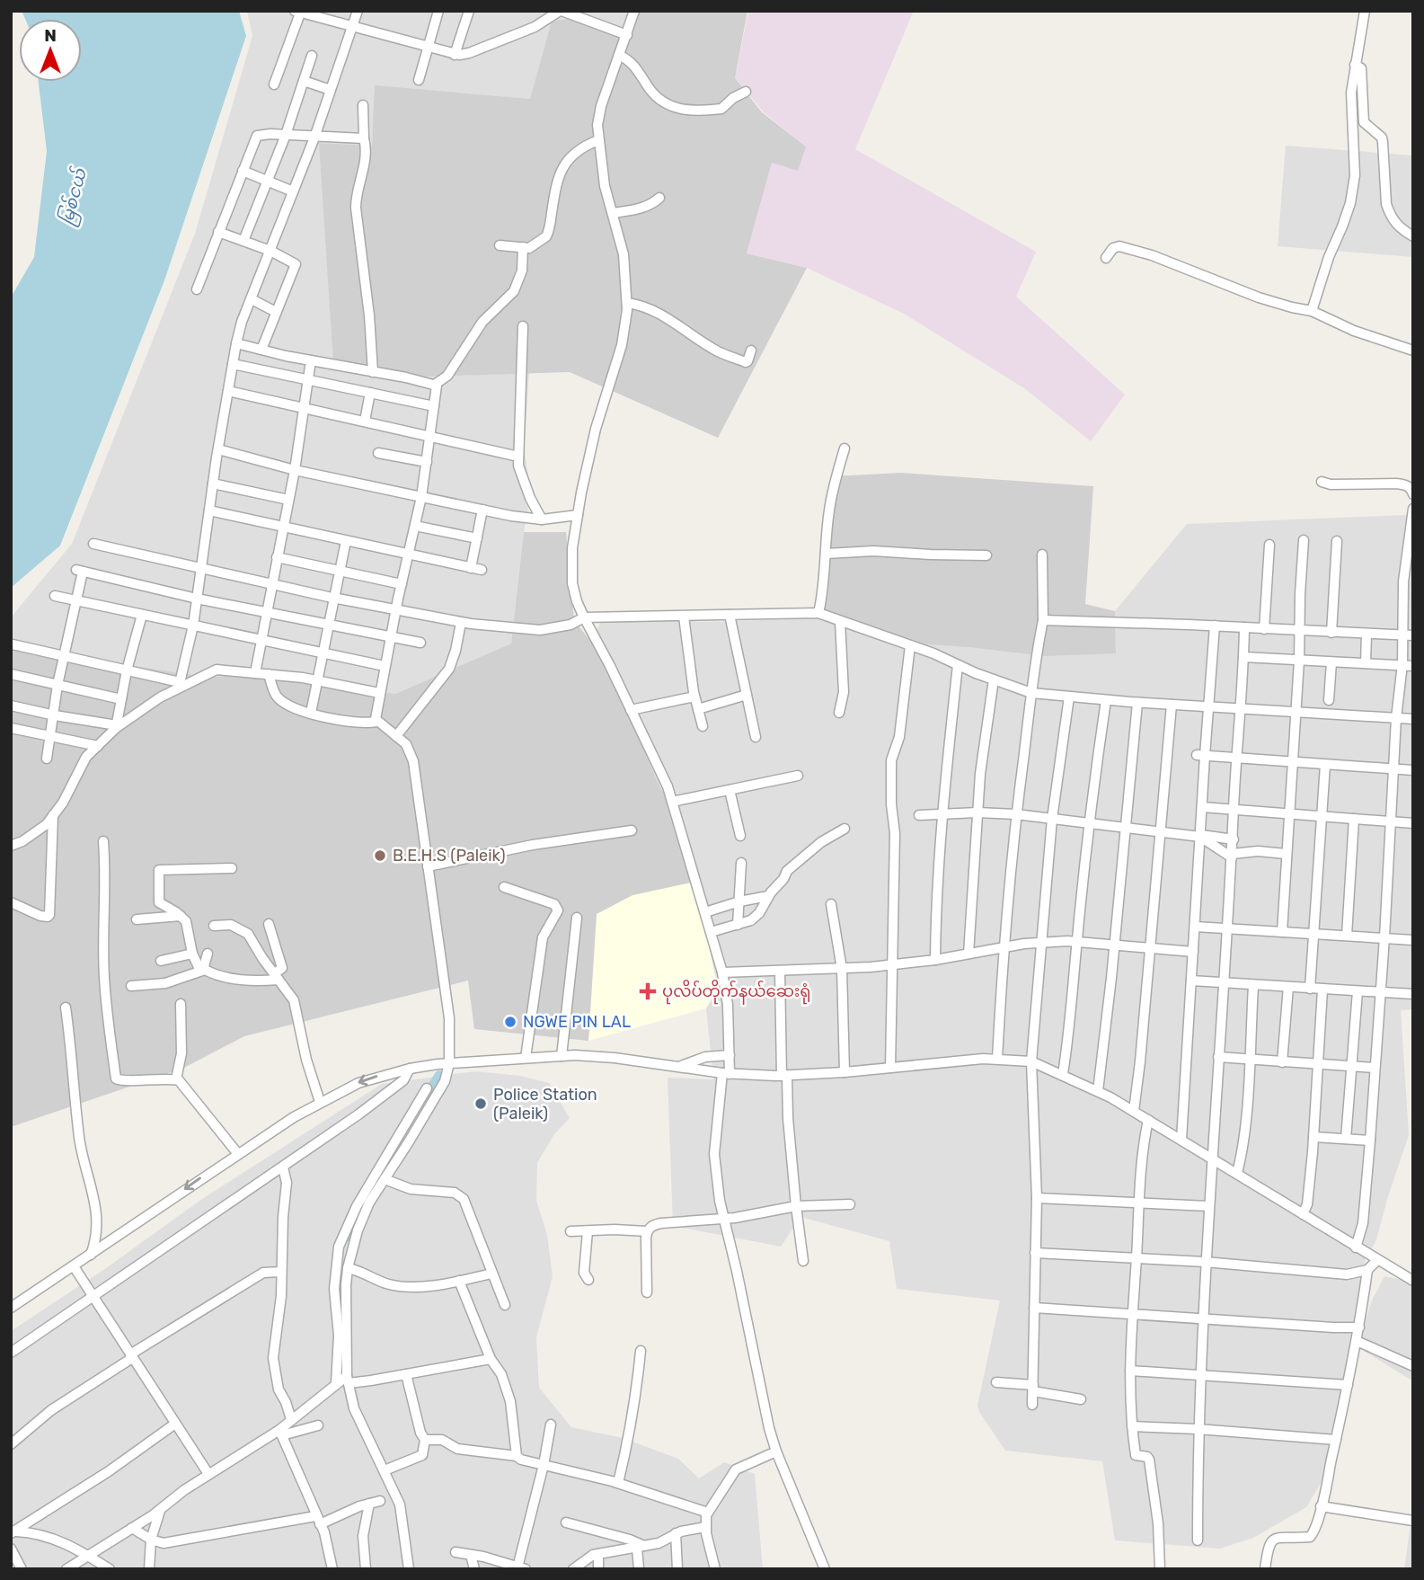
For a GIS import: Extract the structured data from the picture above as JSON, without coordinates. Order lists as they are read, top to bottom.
{
  "water": ["မြစ်ငယ်"],
  "places": {
    "other": ["B.E.H.S (Paleik)", "NGWE PIN LAL", "Police Station (Paleik)"],
    "health": ["ပုလိပ်တိုက်နယ်ဆေးရုံ"]
  },
  "north": "top"
}
